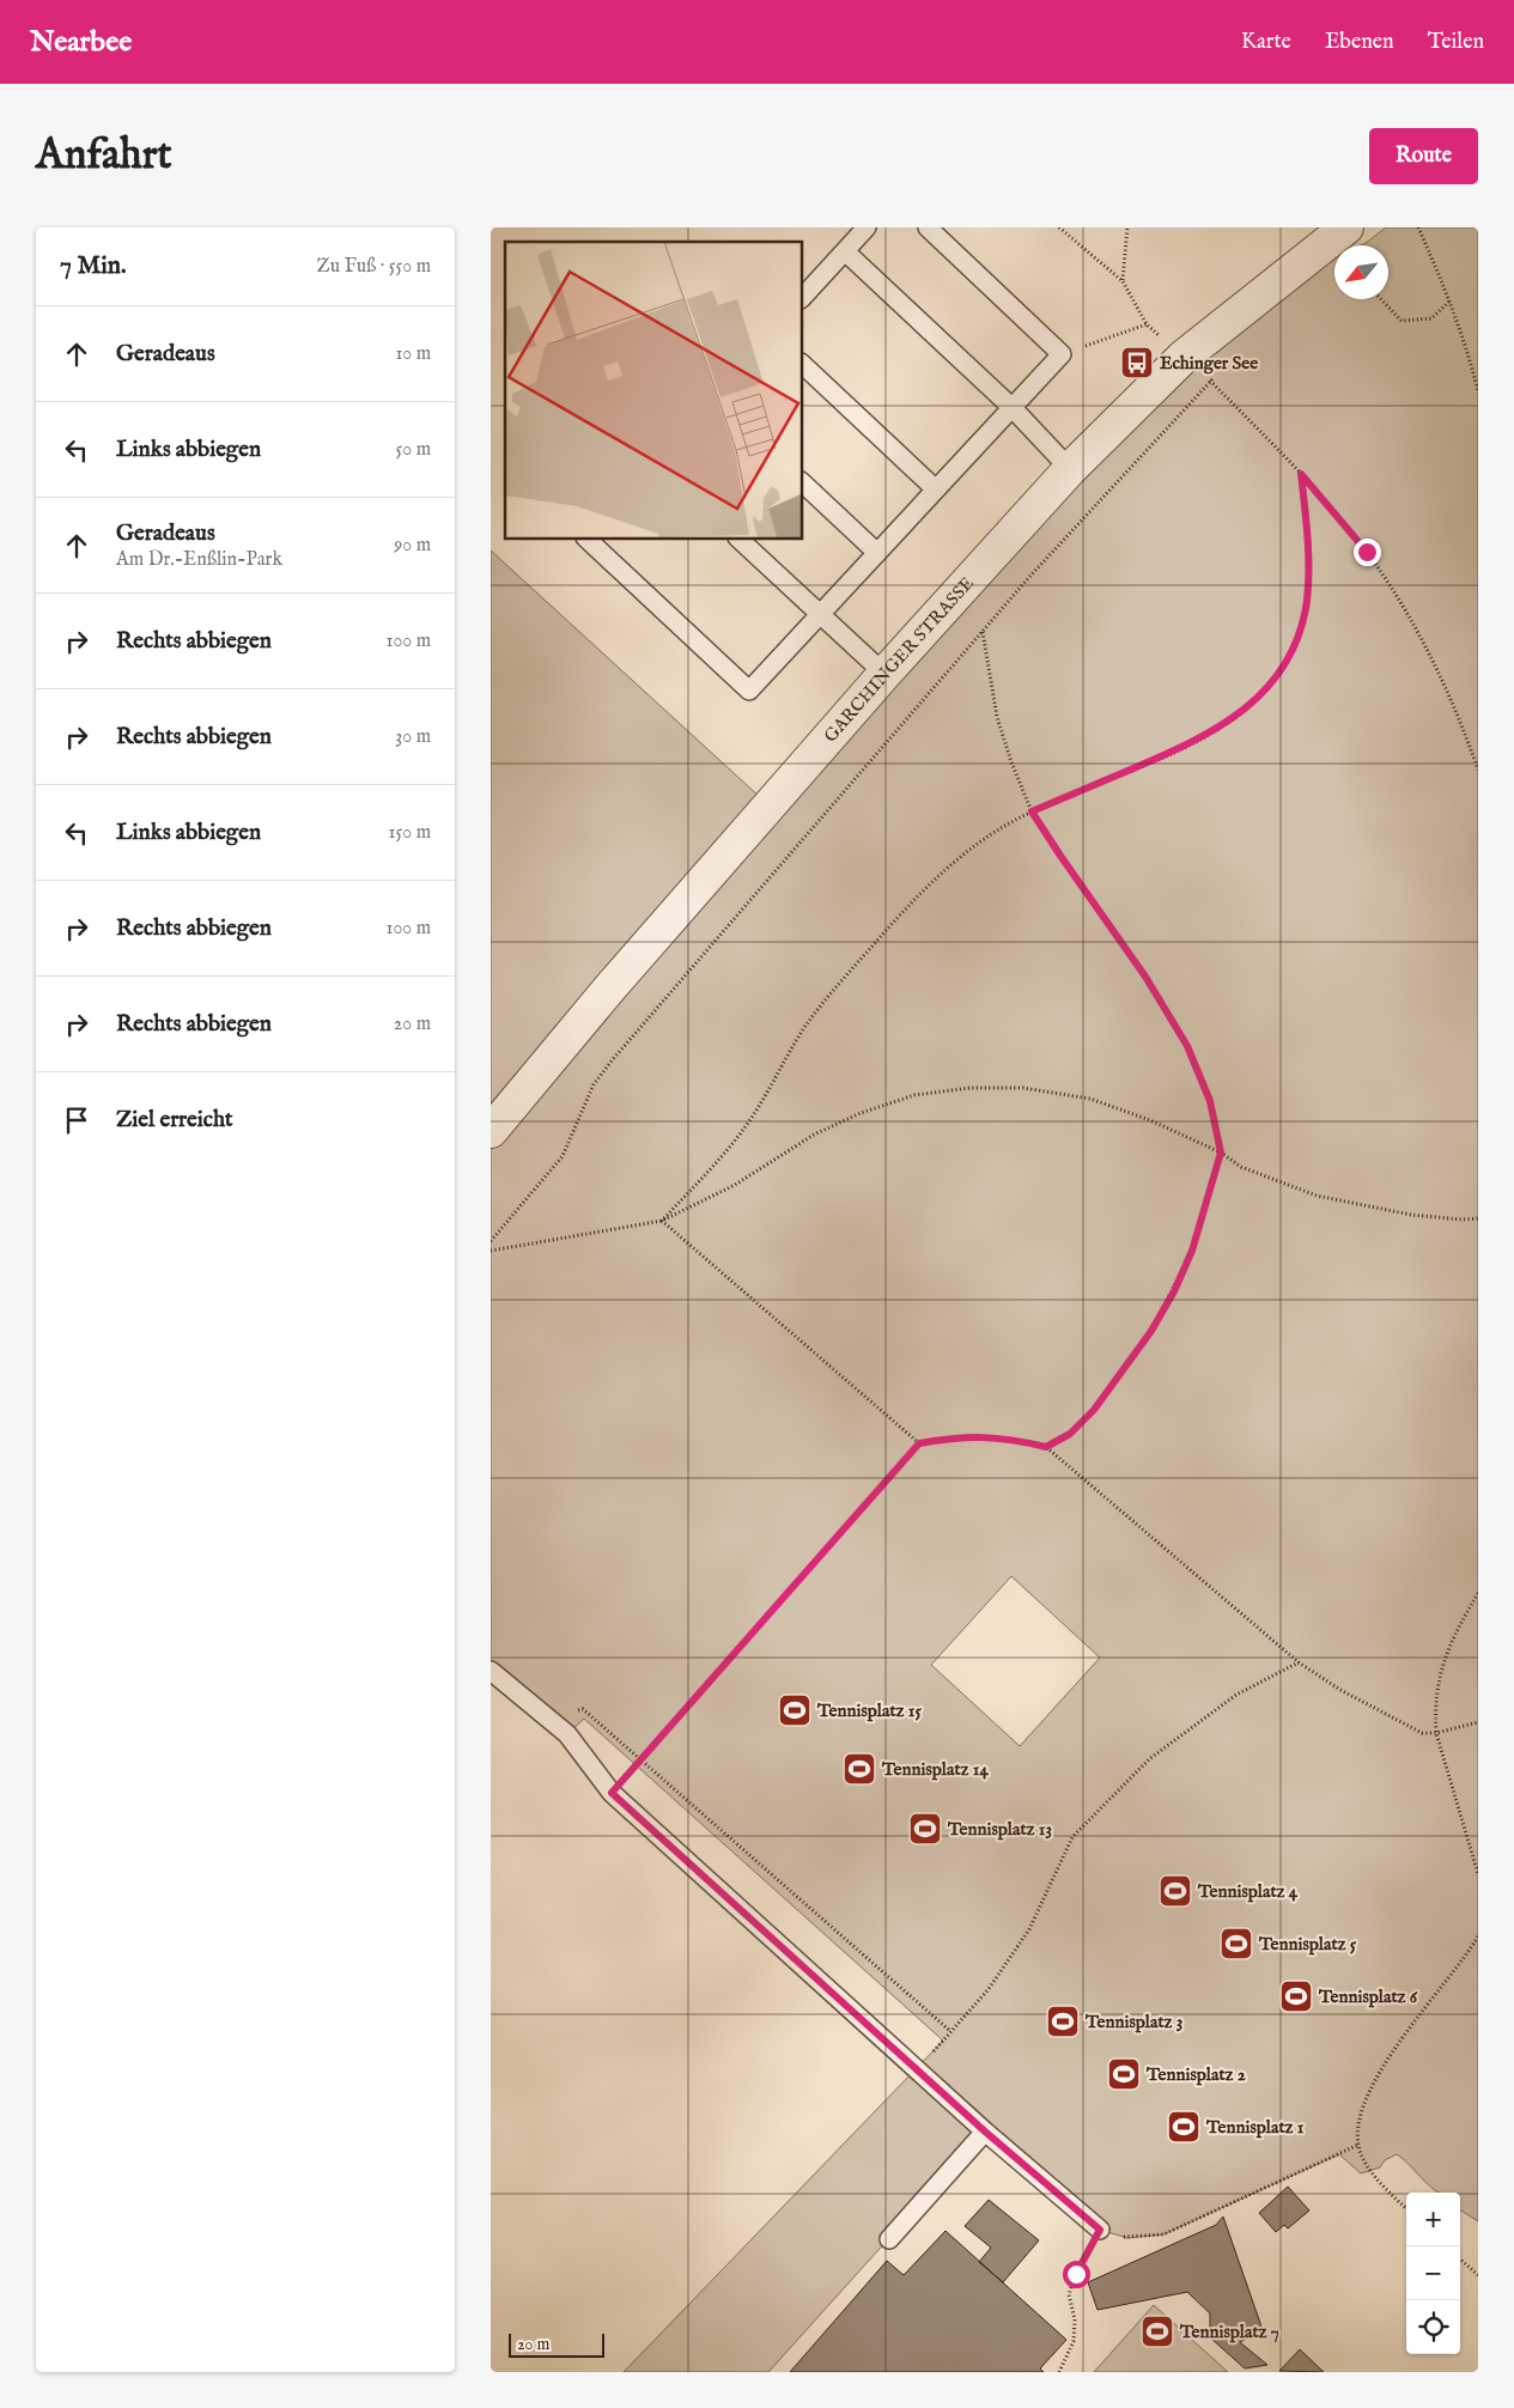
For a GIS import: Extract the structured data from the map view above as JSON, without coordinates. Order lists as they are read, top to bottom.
{
  "streets": {
    "street": ["GARCHINGER STRASSE"]
  },
  "places": {
    "bus stop": ["Echinger See"],
    "sports": [
      "Tennisplatz 15",
      "Tennisplatz 14",
      "Tennisplatz 13",
      "Tennisplatz 4",
      "Tennisplatz 5",
      "Tennisplatz 6",
      "Tennisplatz 3",
      "Tennisplatz 2",
      "Tennisplatz 1",
      "Tennisplatz 7"
    ]
  },
  "scale_bar": "20 m",
  "north": "bottom left",
  "page": {
    "header": "Nearbee",
    "nav": ["Karte", "Ebenen", "Teilen"],
    "buttons": "Route",
    "title": "Anfahrt",
    "heading": ["7 Min.", "Zu Fuß · 550 m"],
    "list": [
      ["Geradeaus", "10 m"],
      ["Links abbiegen", "50 m"],
      ["Geradeaus", "Am Dr.-Enßlin-Park", "90 m"],
      ["Rechts abbiegen", "100 m"],
      ["Rechts abbiegen", "30 m"],
      ["Links abbiegen", "150 m"],
      ["Rechts abbiegen", "100 m"],
      ["Rechts abbiegen", "20 m"],
      "Ziel erreicht"
    ],
    "map_buttons": ["+", "−"],
    "scale": "20 m"
  }
}
